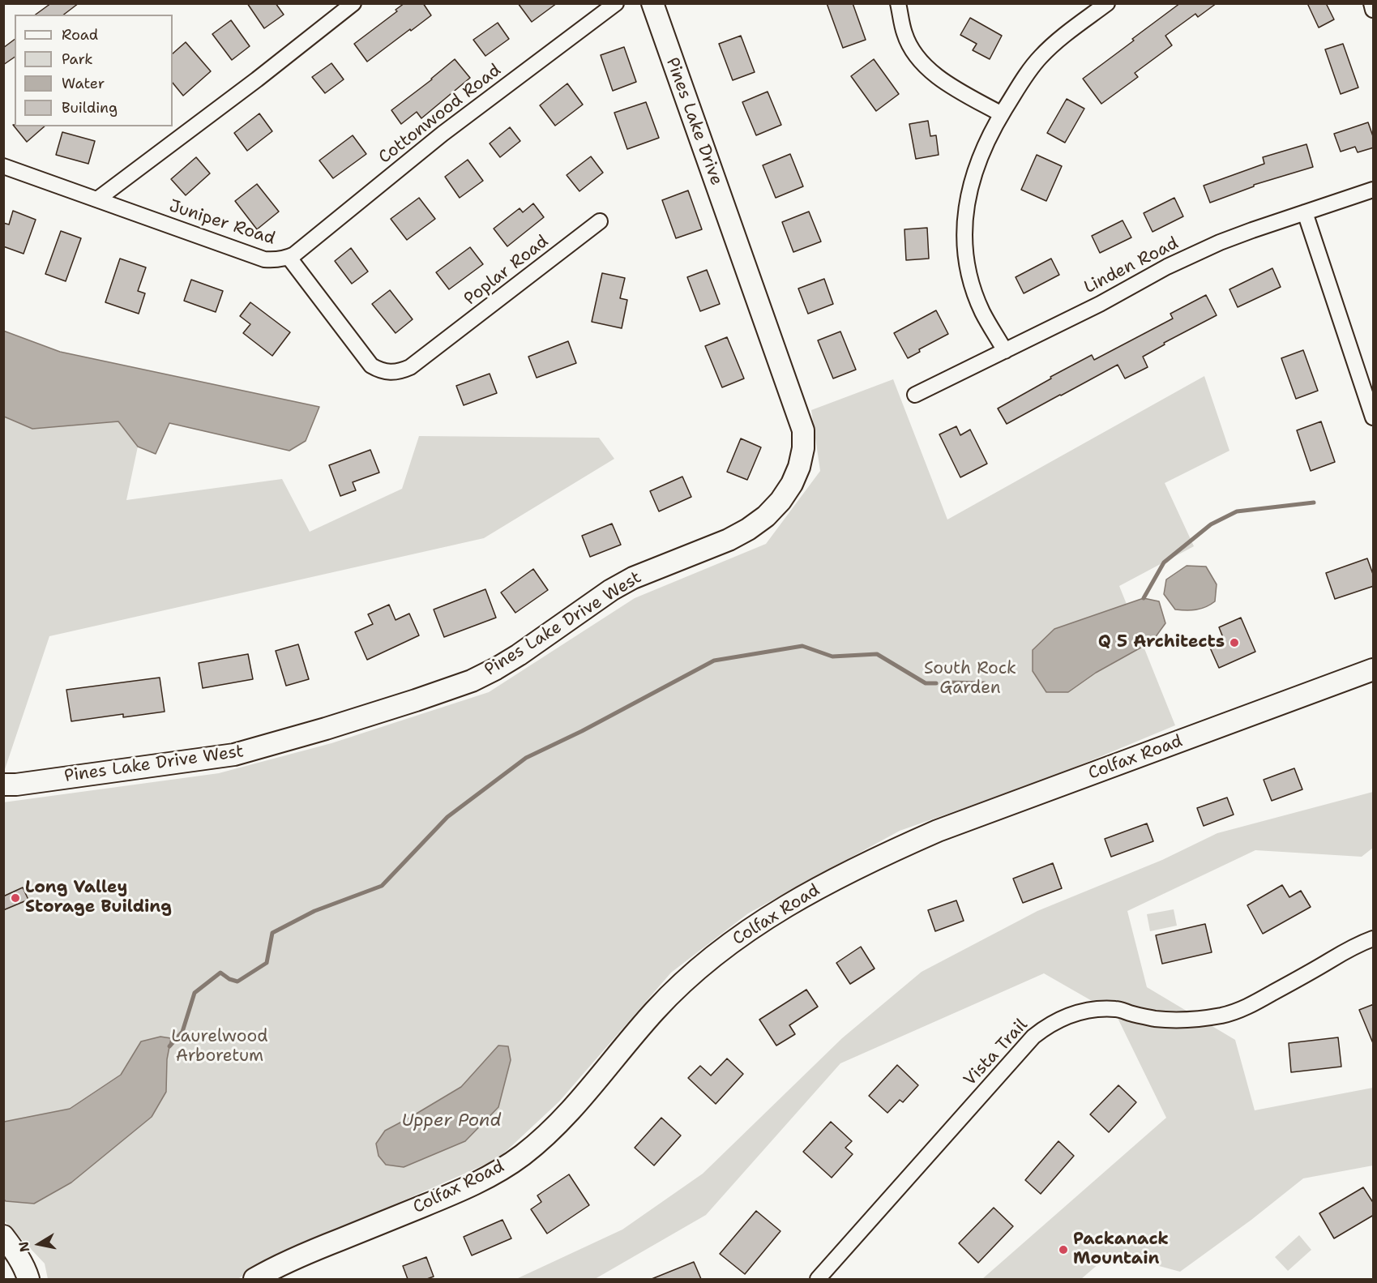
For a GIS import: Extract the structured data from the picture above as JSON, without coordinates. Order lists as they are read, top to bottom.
{
  "streets": {
    "street": [
      "Cottonwood Road",
      "Pines Lake Drive",
      "Juniper Road",
      "Linden Road",
      "Poplar Road",
      "Pines Lake Drive West",
      "Colfax Road",
      "Vista Trail"
    ]
  },
  "crossings": [
    ["Cottonwood Road", "Juniper Road"],
    ["Pines Lake Drive", "Pines Lake Drive West"],
    ["Juniper Road", "Poplar Road"]
  ],
  "water": ["Upper Pond"],
  "parks": ["South Rock Garden", "Laurelwood Arboretum"],
  "places": ["Q 5 Architects", "Long Valley Storage Building", "Packanack Mountain"],
  "legend": [
    "Road",
    "Park",
    "Water",
    "Building"
  ],
  "north": "left"
}
